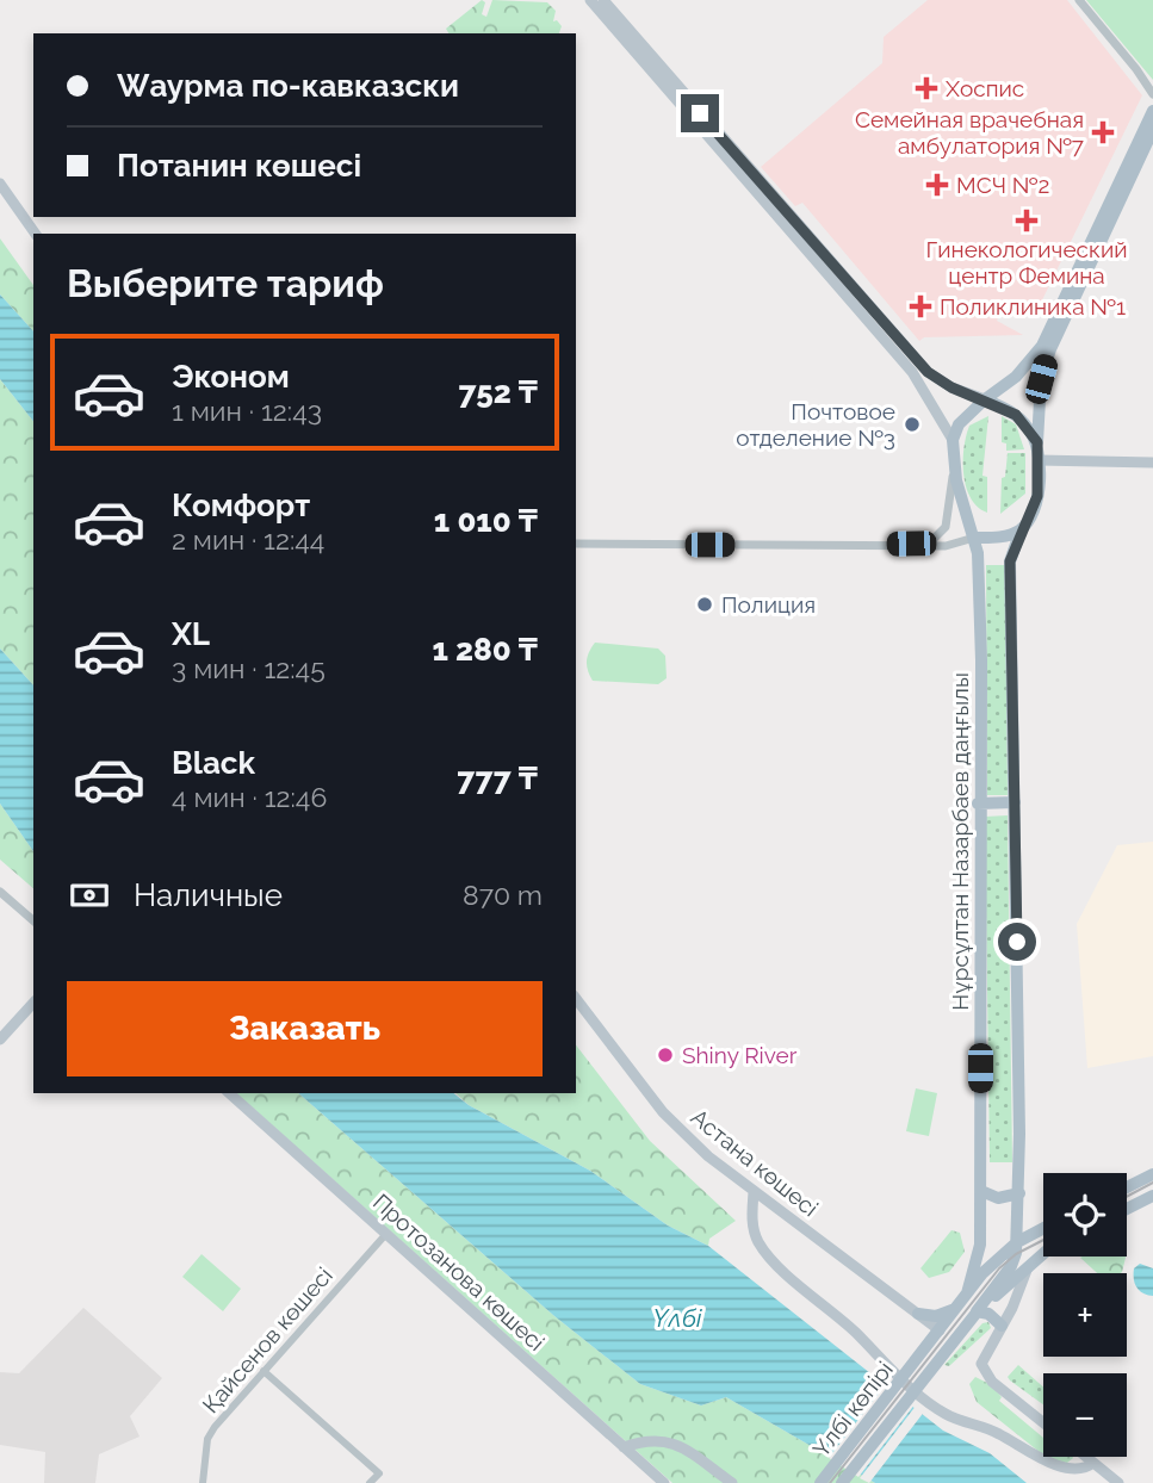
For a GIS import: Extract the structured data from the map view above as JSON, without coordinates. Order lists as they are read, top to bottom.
{
  "streets": {
    "main road": [
      "Нұрсұлтан Назарбаев даңғылы",
      "Астана көшесі",
      "Протозанова көшесі",
      "Үлбі көпірі"
    ],
    "street": ["Қайсенов көшесі"]
  },
  "crossings": [
    ["Нұрсұлтан Назарбаев даңғылы", "Үлбі көпірі"],
    ["Астана көшесі", "Үлбі көпірі"],
    ["Протозанова көшесі", "Қайсенов көшесі"]
  ],
  "water": ["Үлбі"],
  "places": {
    "health": [
      "Хоспис",
      "Семейная врачебная амбулатория №7",
      "МСЧ №2",
      "Гинекологический центр Фемина",
      "Поликлиника №1"
    ],
    "other": ["Почтовое отделение №3", "Полиция", "Shiny River"]
  },
  "page": {
    "banner": ["Wаурма по-кавказски", "Потанин көшесі"],
    "heading": "Выберите тариф",
    "list": [
      {
        "name": "Эконом",
        "note": "1 мин · 12:43",
        "value": "752 ₸"
      },
      {
        "name": "Комфорт",
        "note": "2 мин · 12:44",
        "value": "1 010 ₸"
      },
      {
        "name": "XL",
        "note": "3 мин · 12:45",
        "value": "1 280 ₸"
      },
      {
        "name": "Black",
        "note": "4 мин · 12:46",
        "value": "777 ₸"
      }
    ],
    "pay": ["Наличные", "870 m"],
    "buttons": "Заказать",
    "map_buttons": ["+", "−"]
  }
}
